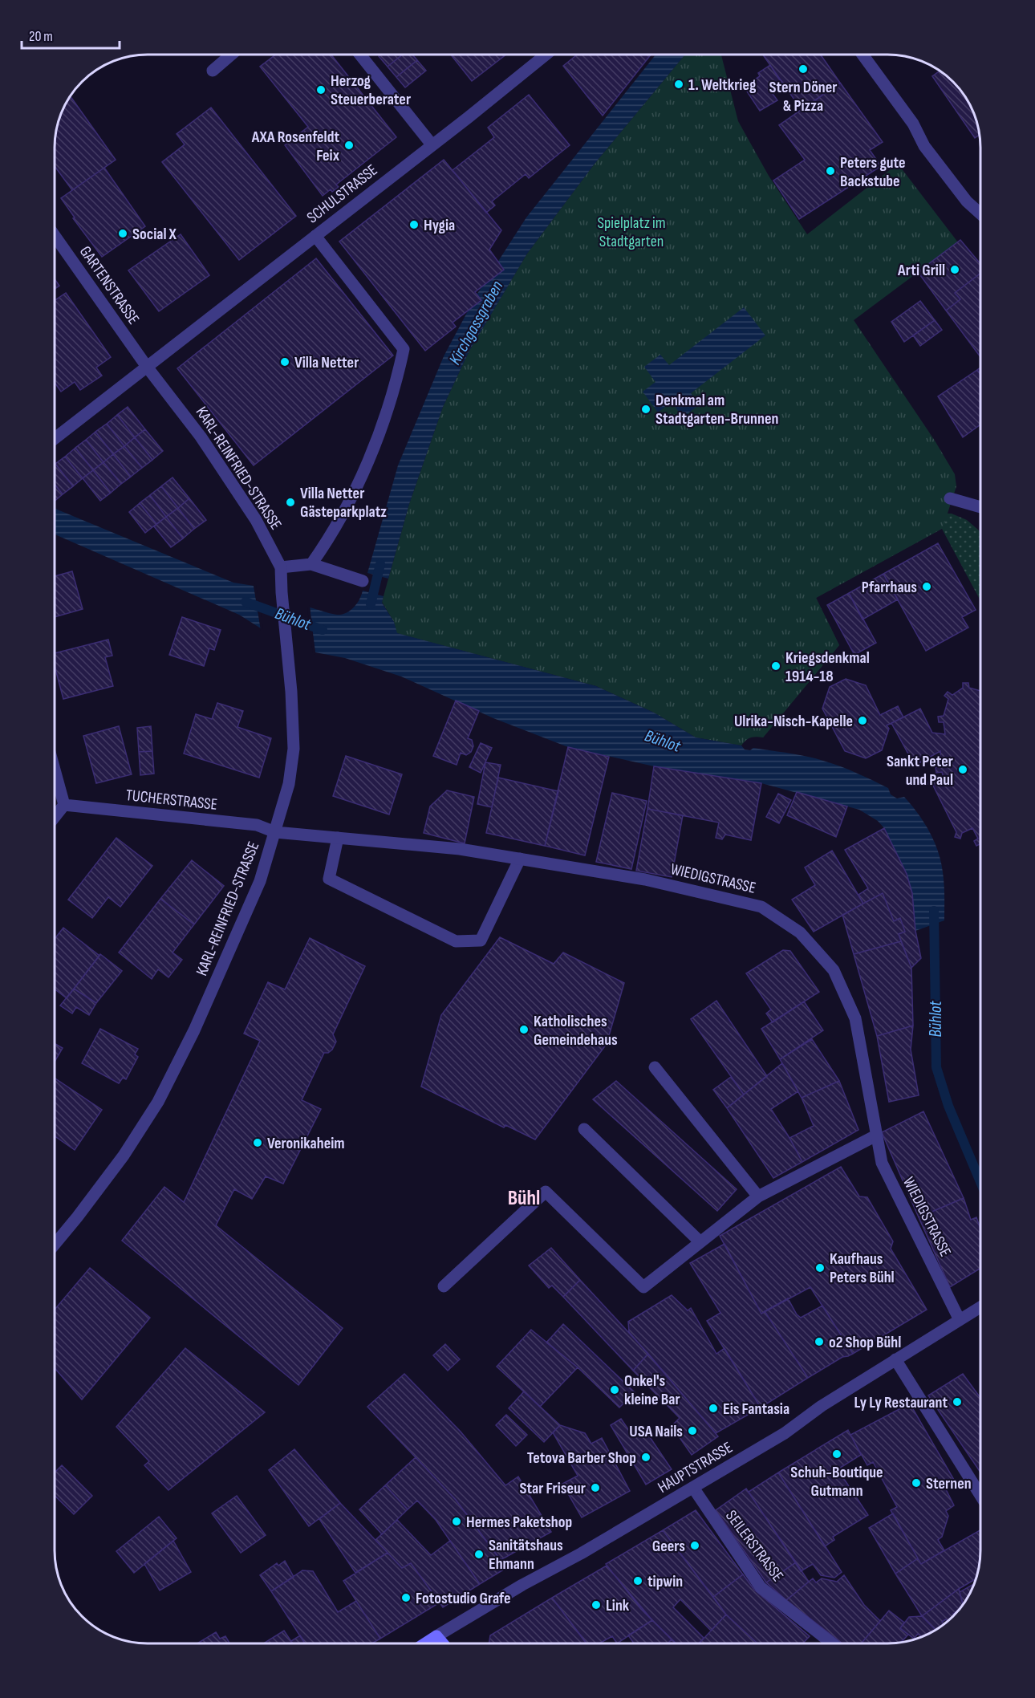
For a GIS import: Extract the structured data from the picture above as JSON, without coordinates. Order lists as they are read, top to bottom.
{
  "streets": {
    "street": [
      "SCHULSTRASSE",
      "GARTENSTRASSE",
      "KARL-REINFRIED-STRASSE",
      "TUCHERSTRASSE",
      "WIEDIGSTRASSE",
      "HAUPTSTRASSE",
      "SEILERSTRASSE"
    ]
  },
  "crossings": [
    ["SCHULSTRASSE", "GARTENSTRASSE"],
    ["SCHULSTRASSE", "KARL-REINFRIED-STRASSE"],
    ["GARTENSTRASSE", "KARL-REINFRIED-STRASSE"],
    ["KARL-REINFRIED-STRASSE", "TUCHERSTRASSE"],
    ["KARL-REINFRIED-STRASSE", "WIEDIGSTRASSE"],
    ["TUCHERSTRASSE", "WIEDIGSTRASSE"],
    ["WIEDIGSTRASSE", "HAUPTSTRASSE"],
    ["HAUPTSTRASSE", "SEILERSTRASSE"]
  ],
  "districts": ["Bühl"],
  "water": ["Kirchgassgraben", "Bühlot"],
  "parks": ["Spielplatz im Stadtgarten"],
  "places": [
    "Stern Döner & Pizza",
    "1. Weltkrieg",
    "Herzog Steuerberater",
    "AXA Rosenfeldt Feix",
    "Peters gute Backstube",
    "Hygia",
    "Social X",
    "Arti Grill",
    "Villa Netter",
    "Denkmal am Stadtgarten-Brunnen",
    "Villa Netter Gästeparkplatz",
    "Pfarrhaus",
    "Kriegsdenkmal 1914-18",
    "Ulrika-Nisch-Kapelle",
    "Sankt Peter und Paul",
    "Katholisches Gemeindehaus",
    "Veronikaheim",
    "Kaufhaus Peters Bühl",
    "o2 Shop Bühl",
    "Onkel's kleine Bar",
    "Ly Ly Restaurant",
    "Eis Fantasia",
    "USA Nails",
    "Schuh-Boutique Gutmann",
    "Tetova Barber Shop",
    "Sternen",
    "Star Friseur",
    "Hermes Paketshop",
    "Geers",
    "Sanitätshaus Ehmann",
    "tipwin",
    "Fotostudio Grafe",
    "Link"
  ],
  "scale_bar": "20 m"
}
